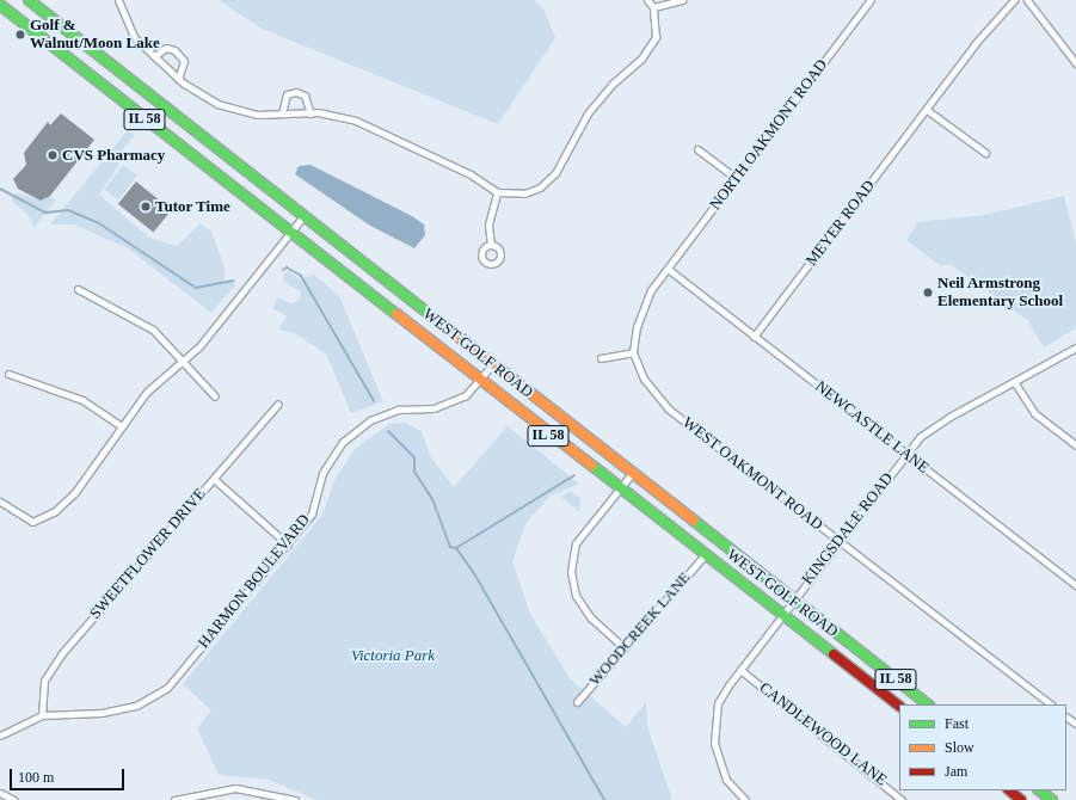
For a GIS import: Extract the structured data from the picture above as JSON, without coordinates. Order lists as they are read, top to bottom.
{
  "streets": {
    "main road": ["IL 58", "WEST GOLF ROAD"],
    "street": [
      "NORTH OAKMONT ROAD",
      "MEYER ROAD",
      "NEWCASTLE LANE",
      "WEST OAKMONT ROAD",
      "KINGSDALE ROAD",
      "SWEETFLOWER DRIVE",
      "HARMON BOULEVARD",
      "WOODCREEK LANE",
      "CANDLEWOOD LANE"
    ]
  },
  "crossings": [
    ["NORTH OAKMONT ROAD", "NEWCASTLE LANE"],
    ["NORTH OAKMONT ROAD", "WEST OAKMONT ROAD"],
    ["MEYER ROAD", "NEWCASTLE LANE"],
    ["WEST GOLF ROAD", "KINGSDALE ROAD"],
    ["WEST GOLF ROAD", "HARMON BOULEVARD"],
    ["WEST GOLF ROAD", "WOODCREEK LANE"],
    ["NEWCASTLE LANE", "KINGSDALE ROAD"],
    ["WEST OAKMONT ROAD", "KINGSDALE ROAD"],
    ["KINGSDALE ROAD", "CANDLEWOOD LANE"],
    ["SWEETFLOWER DRIVE", "HARMON BOULEVARD"]
  ],
  "parks": ["Victoria Park"],
  "places": [
    "Golf & Walnut/Moon Lake",
    "CVS Pharmacy",
    "Tutor Time",
    "Neil Armstrong Elementary School"
  ],
  "legend": ["Fast", "Slow", "Jam"],
  "scale_bar": "100 m"
}
